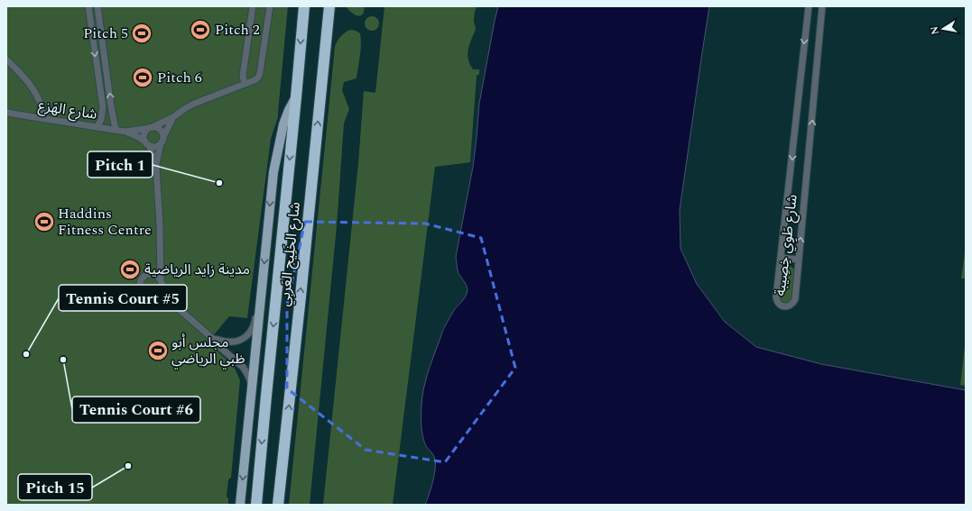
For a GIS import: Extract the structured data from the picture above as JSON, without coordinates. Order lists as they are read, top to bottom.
{
  "streets": {
    "highway": ["شارع الخَلِيج العَربِي"],
    "street": ["شارع الهَزع", "شارع طَوِي خِصِيبة"]
  },
  "places": {
    "sports": [
      "Pitch 2",
      "Pitch 5",
      "Pitch 6",
      "Haddins Fitness Centre",
      "مدينة زايد الرياضية",
      "مجلس أبو ظبي الرياضي"
    ],
    "other": [
      "Pitch 1",
      "Tennis Court #5",
      "Tennis Court #6",
      "Pitch 15"
    ]
  },
  "north": "left"
}
